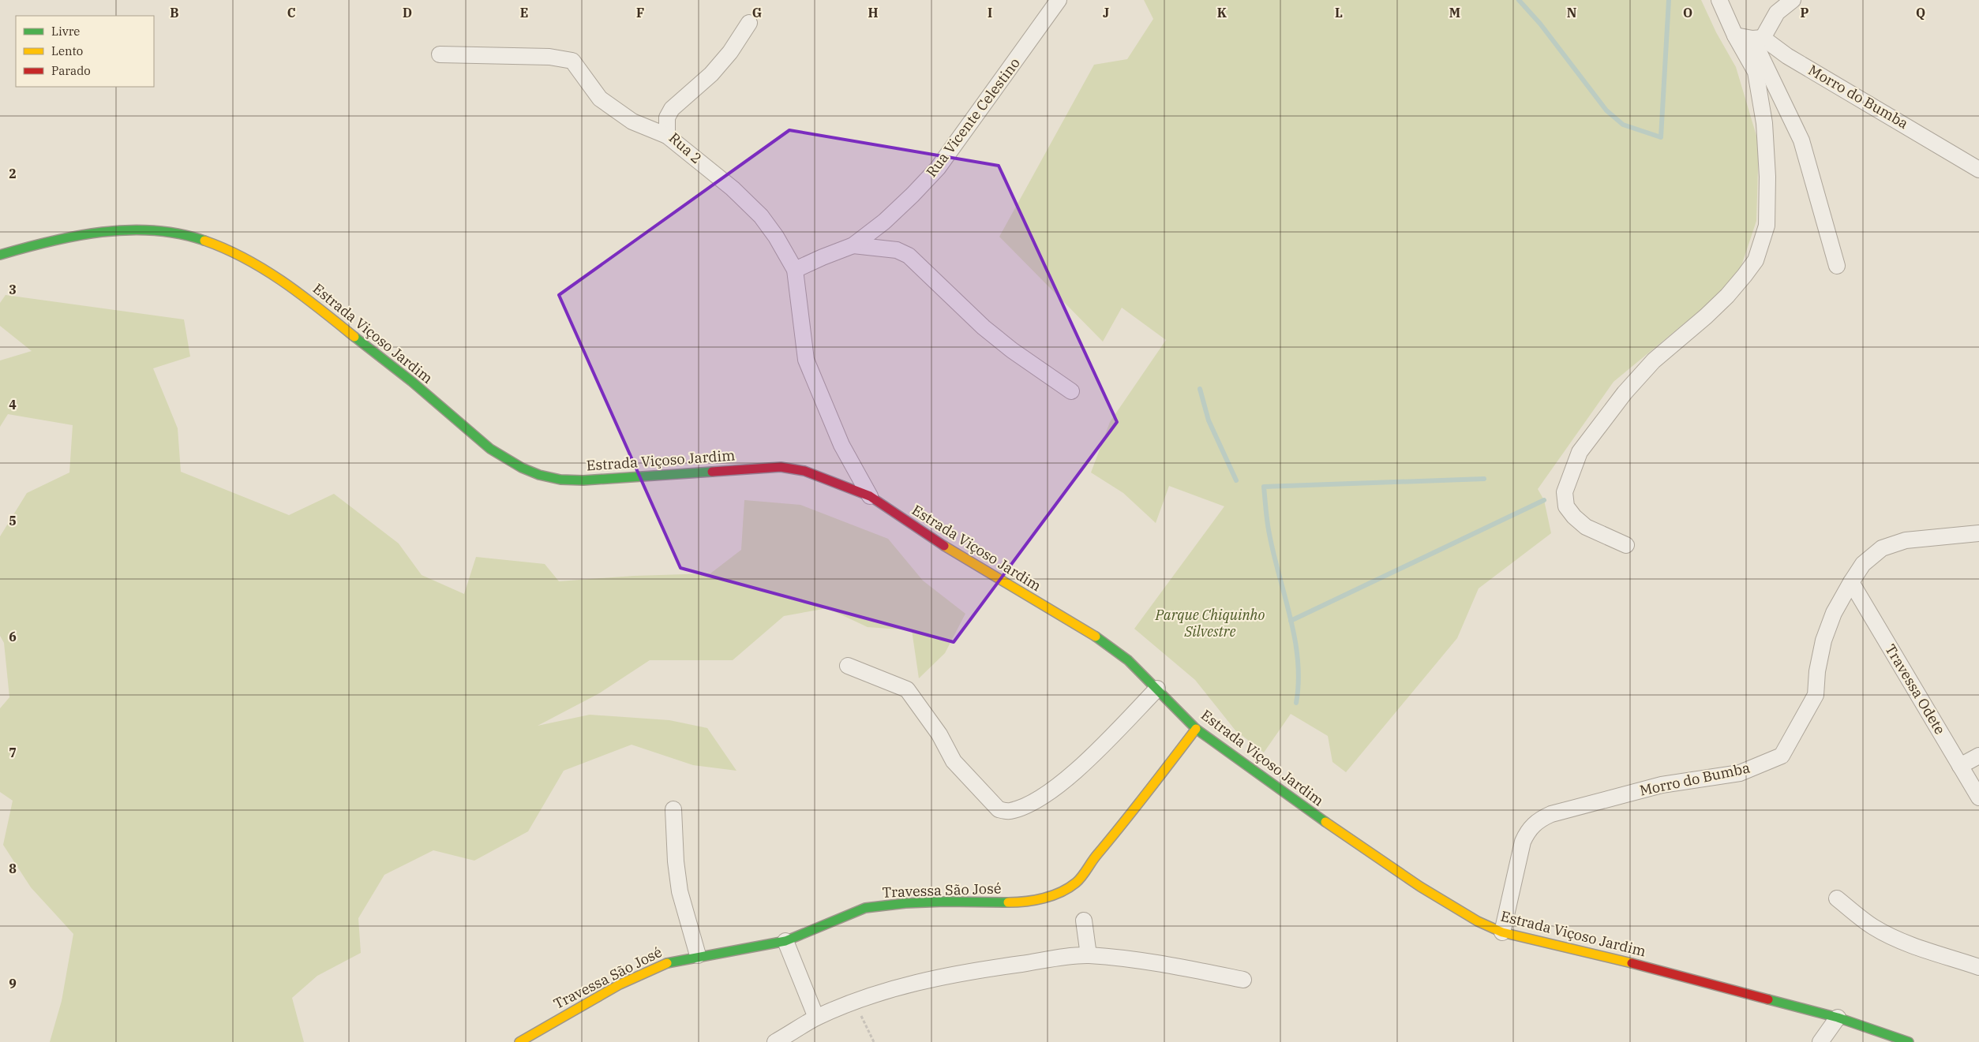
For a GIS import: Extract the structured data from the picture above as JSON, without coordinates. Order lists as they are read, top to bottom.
{
  "streets": {
    "main road": ["Estrada Viçoso Jardim", "Travessa São José"],
    "street": [
      "Morro do Bumba",
      "Rua Vicente Celestino",
      "Rua 2",
      "Travessa Odete"
    ]
  },
  "crossings": [
    ["Morro do Bumba", "Estrada Viçoso Jardim"],
    ["Morro do Bumba", "Travessa Odete"],
    ["Rua Vicente Celestino", "Rua 2"],
    ["Estrada Viçoso Jardim", "Travessa São José"]
  ],
  "parks": ["Parque Chiquinho Silvestre"],
  "legend": ["Livre", "Lento", "Parado"],
  "grid": {
    "columns": [
      "B",
      "C",
      "D",
      "E",
      "F",
      "G",
      "H",
      "I",
      "J",
      "K",
      "L",
      "M",
      "N",
      "O",
      "P",
      "Q"
    ],
    "rows": [
      "2",
      "3",
      "4",
      "5",
      "6",
      "7",
      "8",
      "9"
    ]
  }
}
